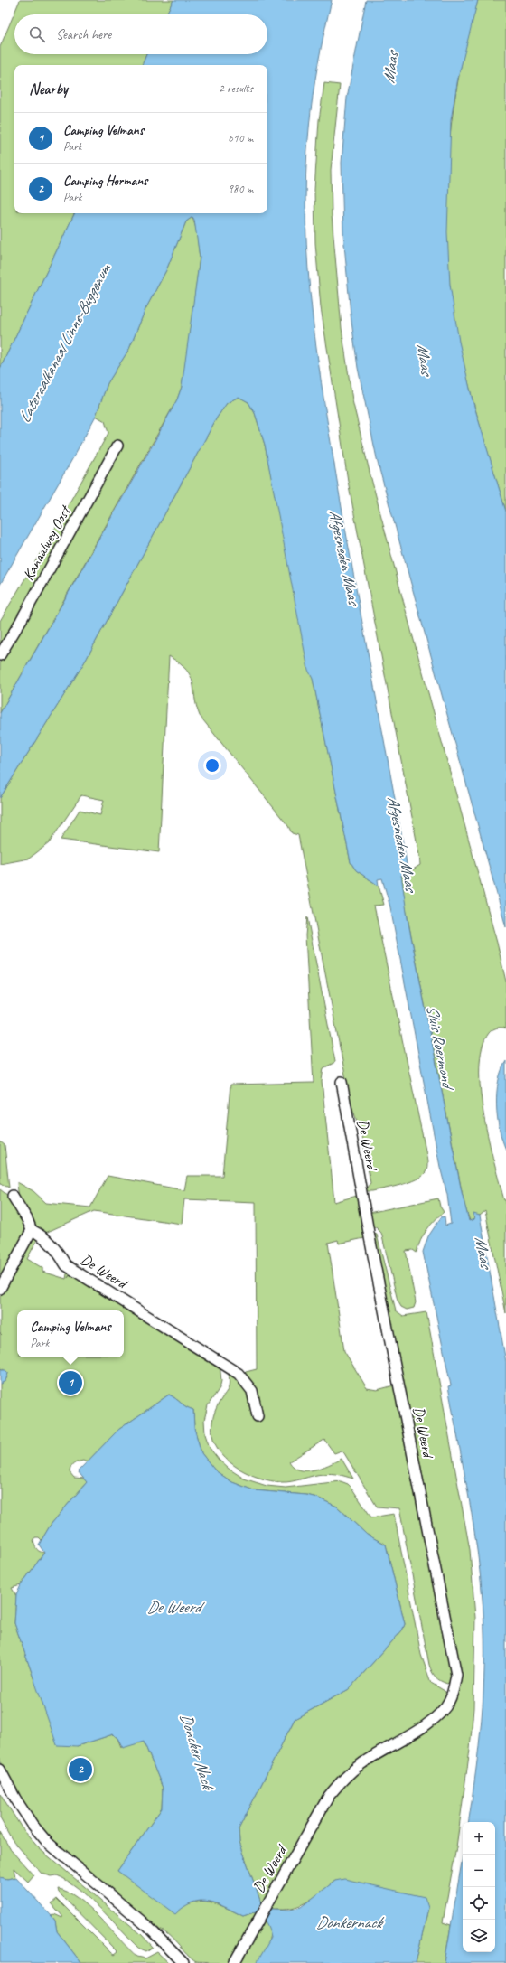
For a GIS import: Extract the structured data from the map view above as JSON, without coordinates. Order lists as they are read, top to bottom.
{
  "streets": {
    "street": ["Kanaalweg Oost", "De Weerd"]
  },
  "water": [
    "Maas",
    "Lateraalkanaal Linne-Buggenum",
    "Afgesneden Maas",
    "Sluis Roermond",
    "De Weerd",
    "Doncker Nack",
    "Donkernack"
  ],
  "page": {
    "search": "Search here",
    "heading": ["Nearby", "2 results"],
    "list": [
      {
        "mark": "1",
        "name": "Camping Velmans",
        "note": "Park",
        "value": "610 m"
      },
      {
        "mark": "2",
        "name": "Camping Hermans",
        "note": "Park",
        "value": "980 m"
      }
    ],
    "popup": ["Camping Velmans", "Park"],
    "pins": ["1", "2"],
    "map_buttons": ["+", "−"]
  }
}
